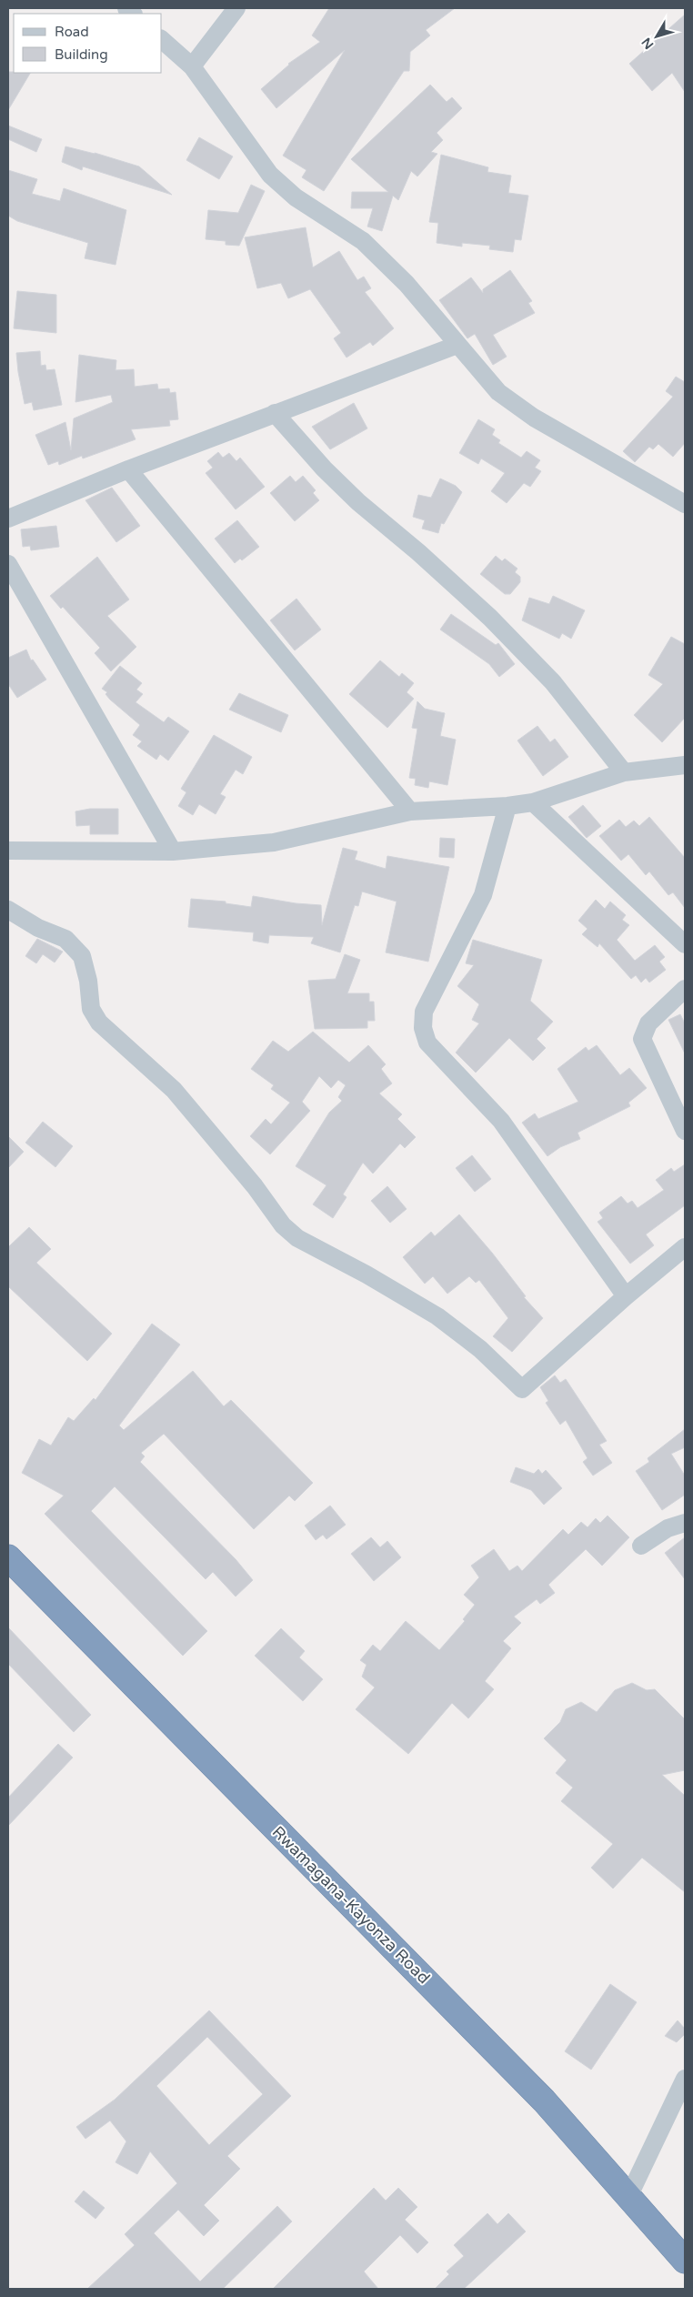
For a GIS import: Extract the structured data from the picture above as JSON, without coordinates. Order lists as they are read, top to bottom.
{
  "streets": {
    "highway": ["Rwamagana-Kayonza Road"]
  },
  "legend": ["Road", "Building"],
  "north": "bottom left"
}
